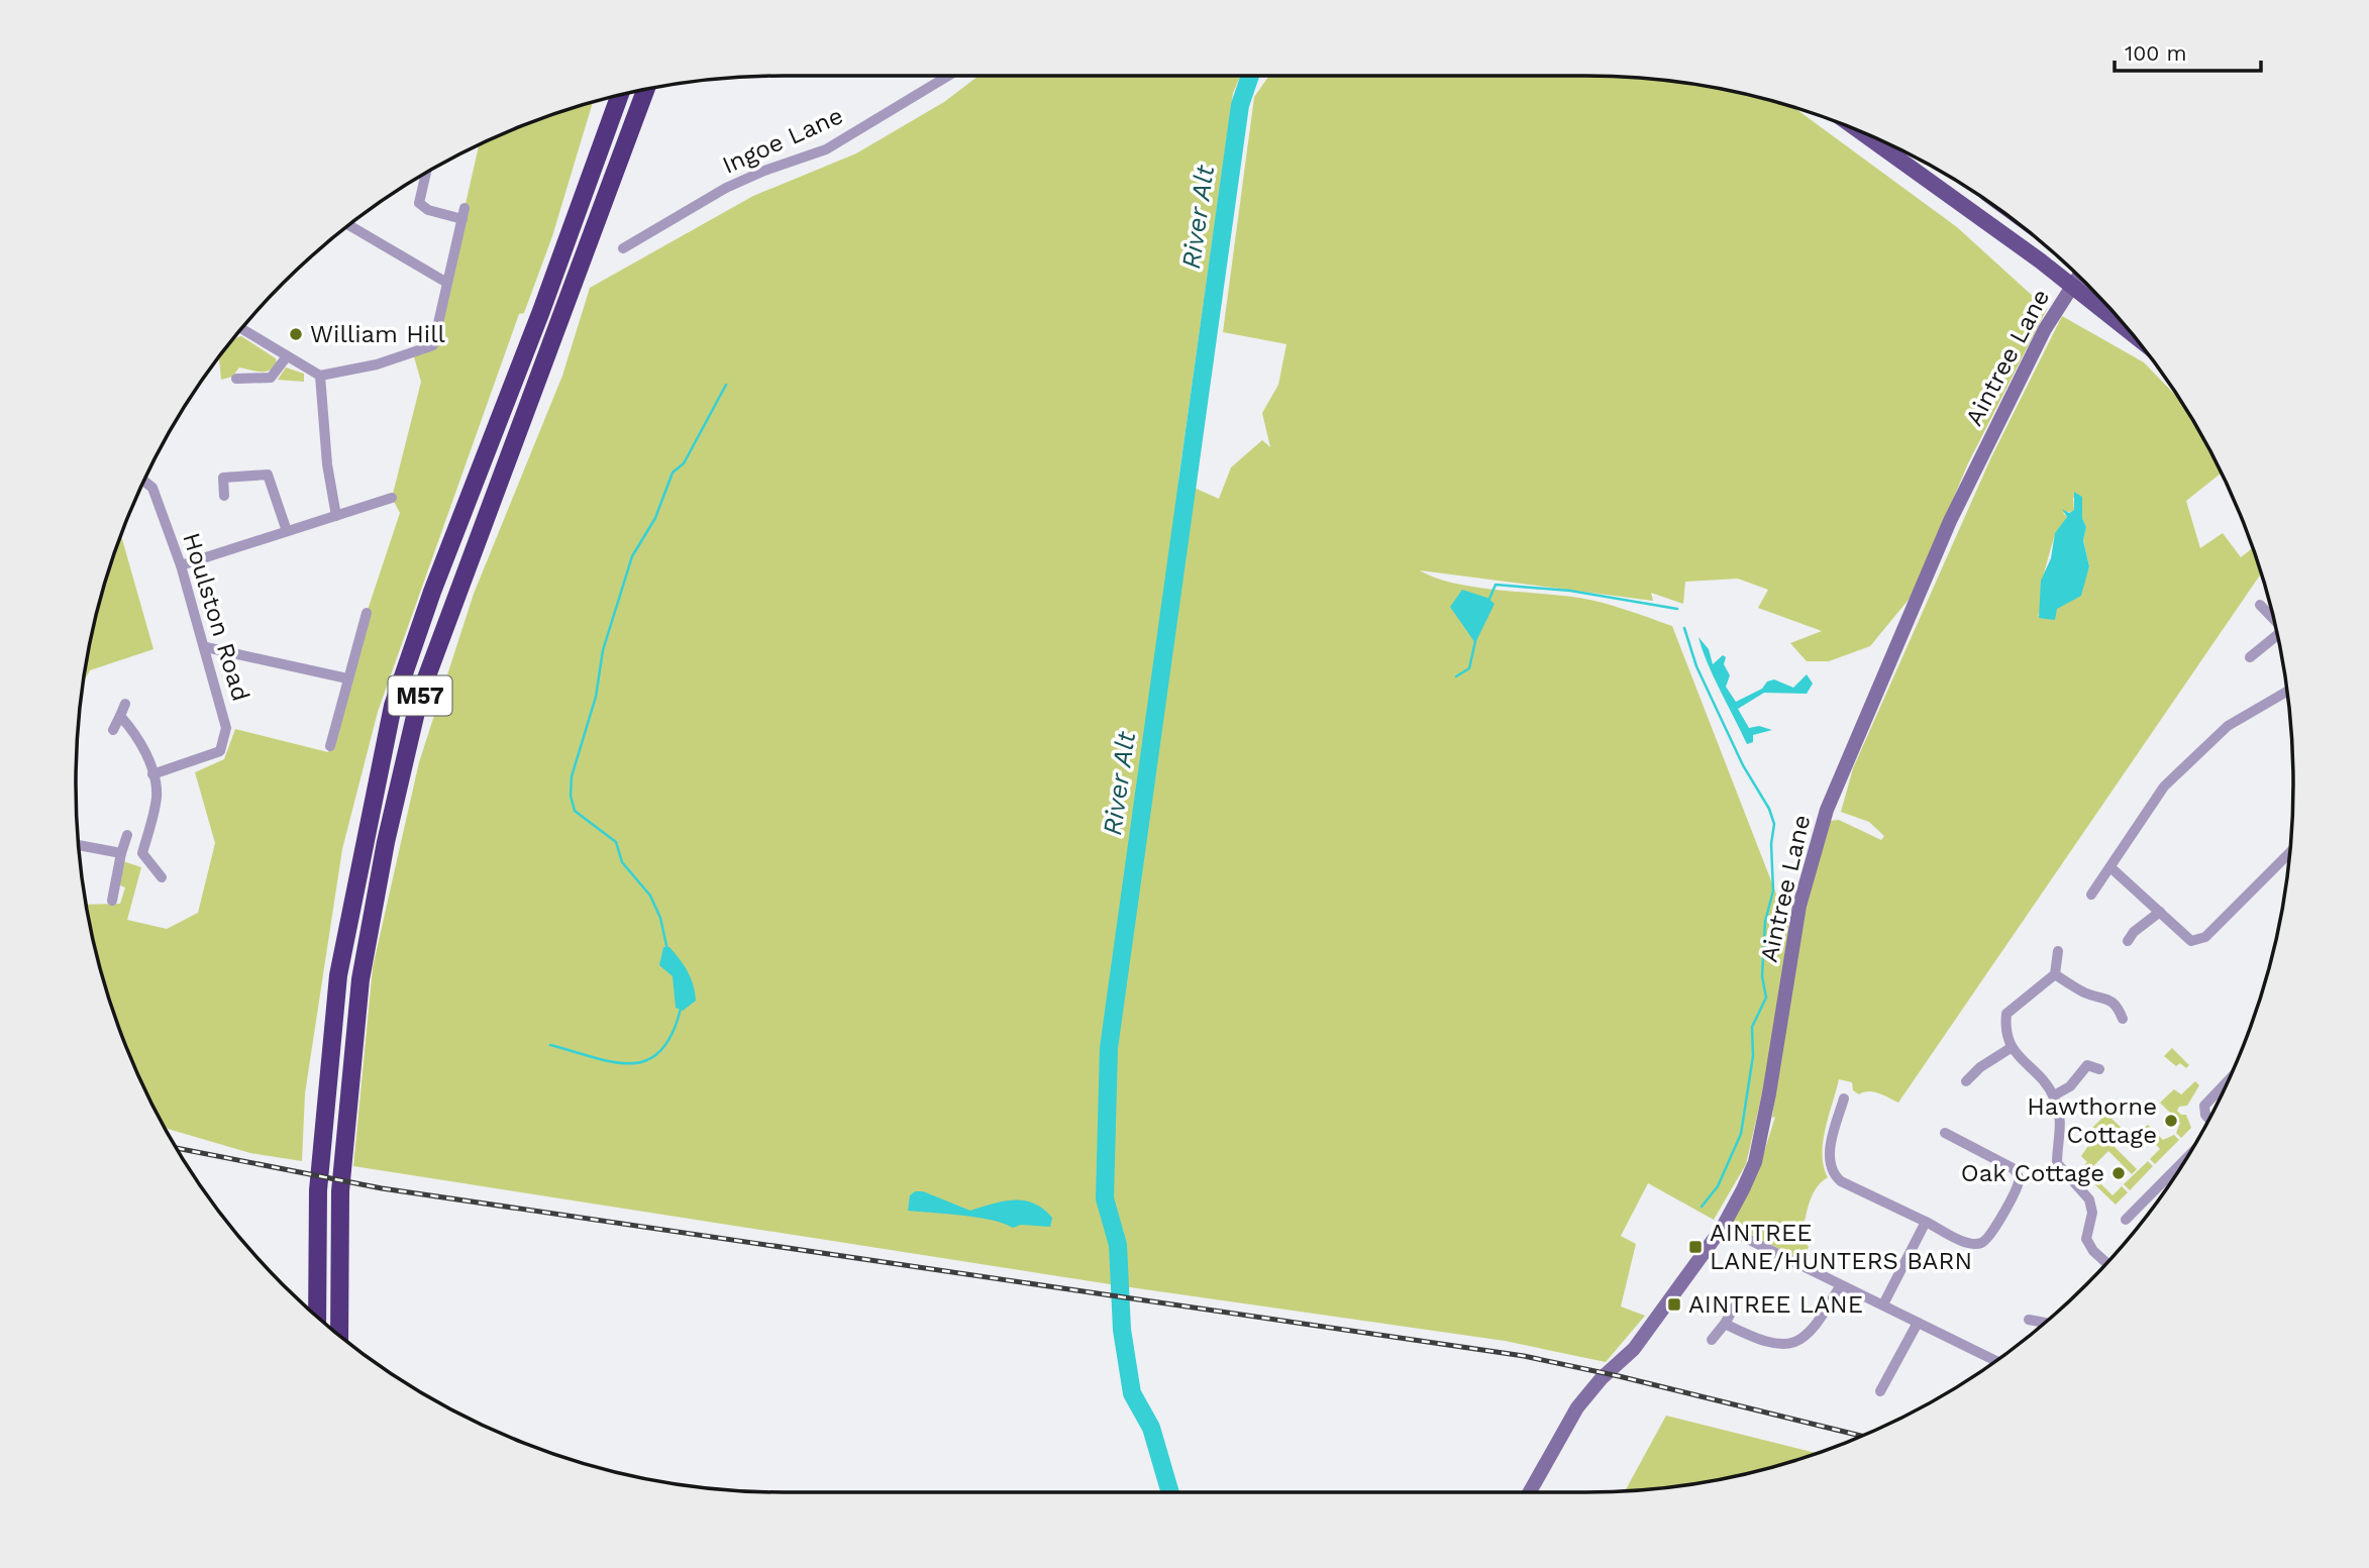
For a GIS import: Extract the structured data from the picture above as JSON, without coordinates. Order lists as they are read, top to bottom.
{
  "streets": {
    "highway": ["M57"],
    "main road": ["Aintree Lane"],
    "street": ["Ingoe Lane", "Houlston Road"]
  },
  "water": ["River Alt"],
  "places": {
    "other": ["William Hill", "Hawthorne Cottage", "Oak Cottage"],
    "transit": ["AINTREE LANE/HUNTERS BARN", "AINTREE LANE"]
  },
  "scale_bar": "100 m"
}
